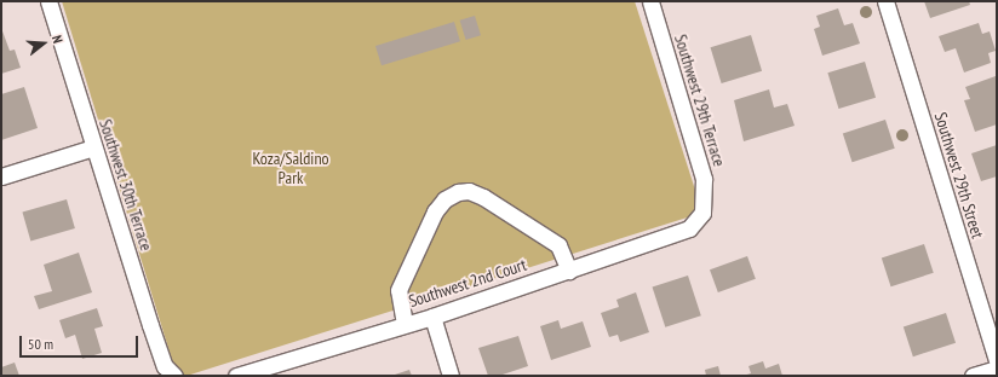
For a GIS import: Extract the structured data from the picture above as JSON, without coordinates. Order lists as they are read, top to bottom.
{
  "streets": {
    "street": [
      "Southwest 29th Terrace",
      "Southwest 29th Street",
      "Southwest 30th Terrace",
      "Southwest 2nd Court"
    ]
  },
  "crossings": [
    ["Southwest 29th Terrace", "Southwest 2nd Court"]
  ],
  "parks": ["Koza/Saldino Park"],
  "scale_bar": "50 m",
  "north": "right"
}
